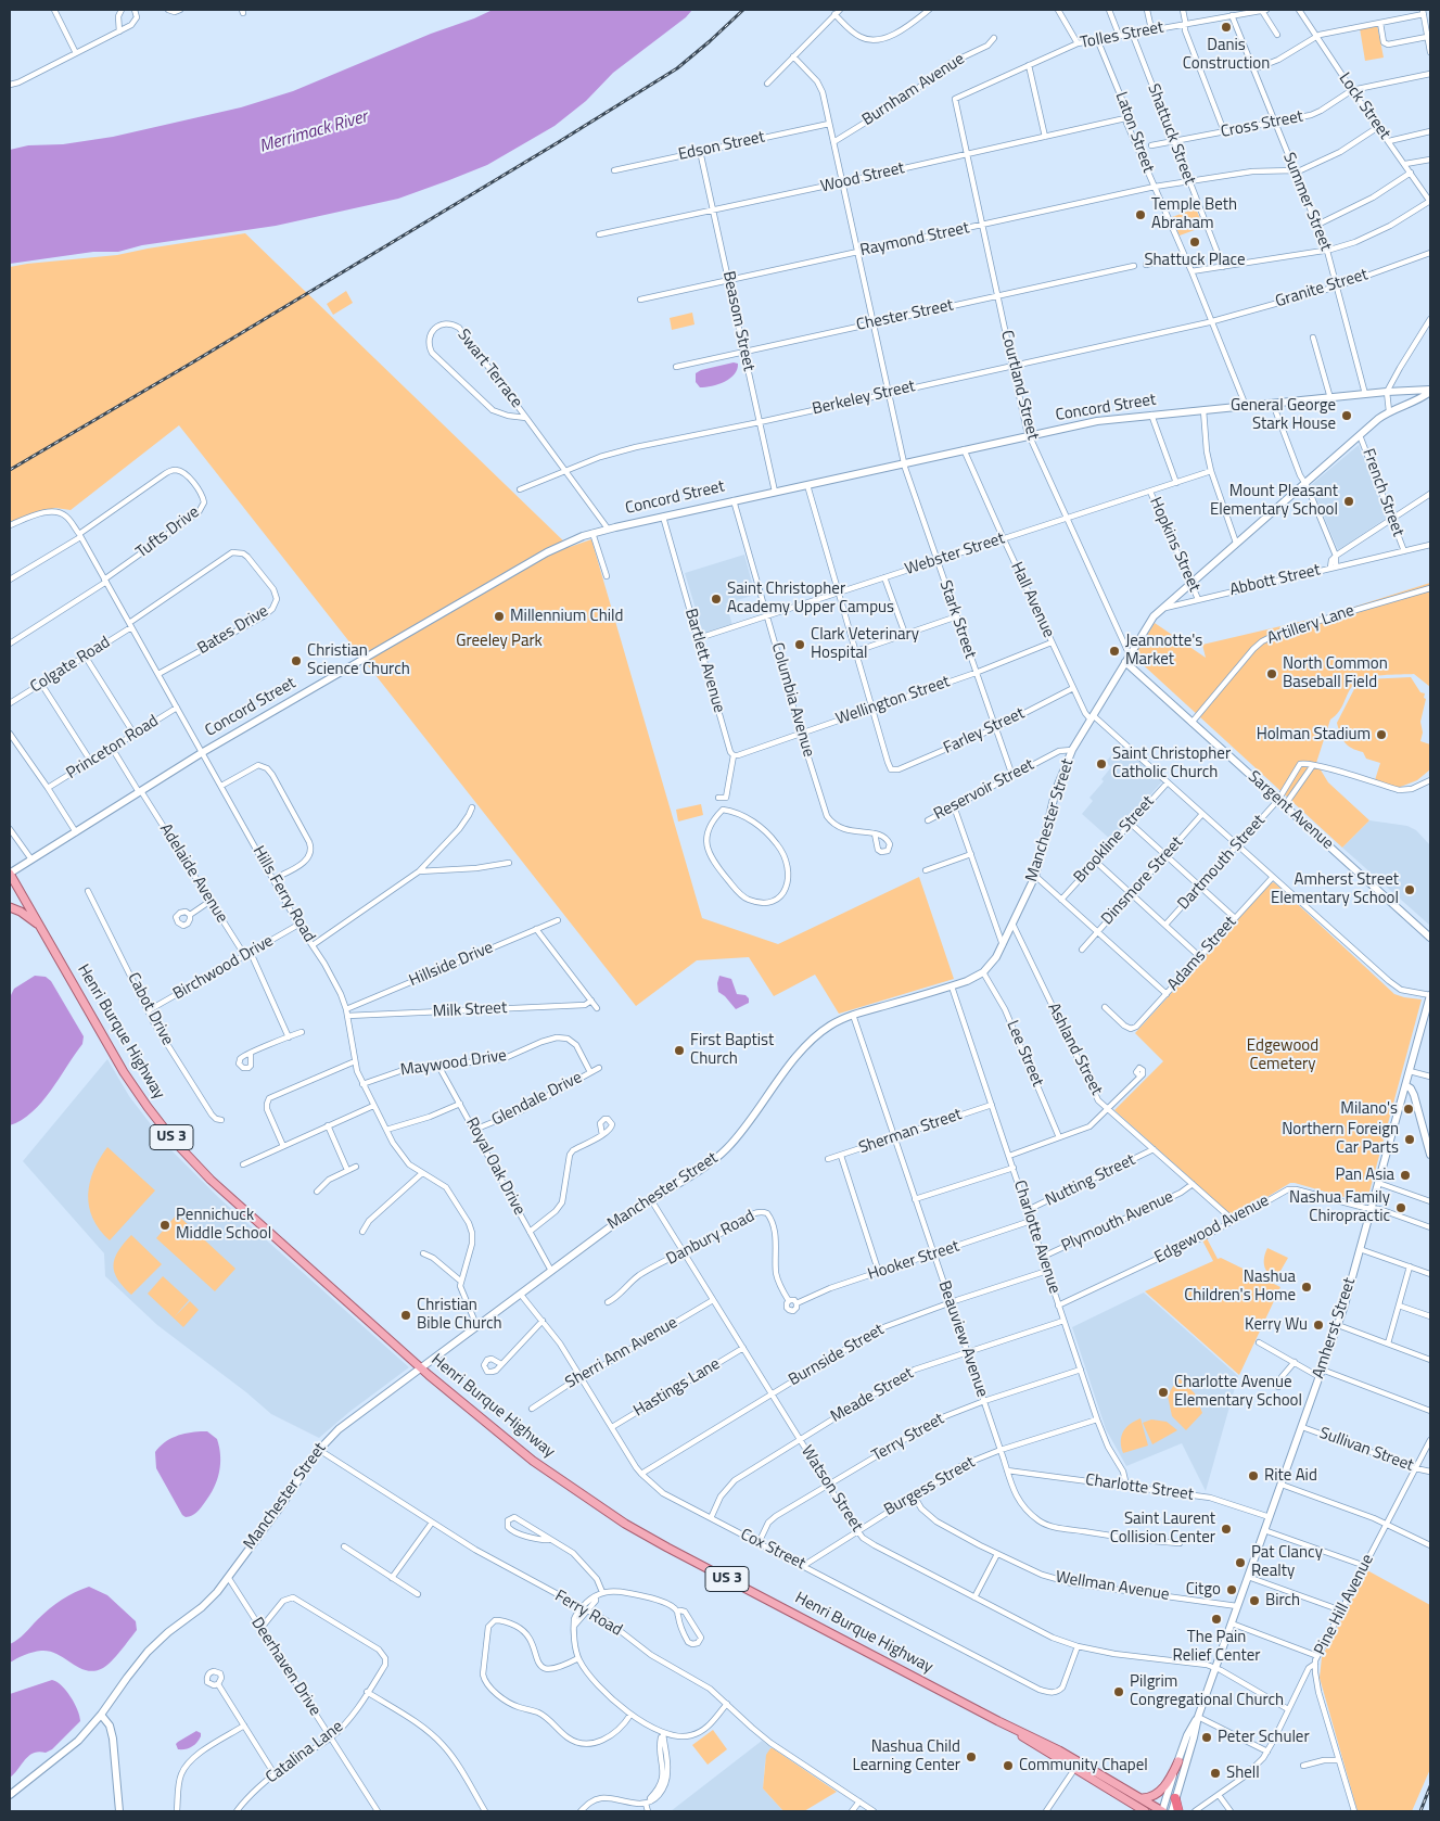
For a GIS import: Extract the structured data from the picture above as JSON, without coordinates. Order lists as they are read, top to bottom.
{
  "streets": {
    "main road": ["Henri Burque Highway", "US 3"],
    "street": [
      "Tolles Street",
      "Burnham Avenue",
      "Lock Street",
      "Cross Street",
      "Laton Street",
      "Shattuck Street",
      "Edson Street",
      "Wood Street",
      "Summer Street",
      "Raymond Street",
      "Granite Street",
      "Chester Street",
      "Beasom Street",
      "Swart Terrace",
      "Courtland Street",
      "Berkeley Street",
      "Concord Street",
      "French Street",
      "Tufts Drive",
      "Hopkins Street",
      "Webster Street",
      "Abbott Street",
      "Hall Avenue",
      "Stark Street",
      "Artillery Lane",
      "Bates Drive",
      "Bartlett Avenue",
      "Colgate Road",
      "Columbia Avenue",
      "Wellington Street",
      "Farley Street",
      "Princeton Road",
      "Reservoir Street",
      "Sargent Avenue",
      "Manchester Street",
      "Brookline Street",
      "Dartmouth Street",
      "Adelaide Avenue",
      "Dinsmore Street",
      "Hills Ferry Road",
      "Adams Street",
      "Hillside Drive",
      "Birchwood Drive",
      "Cabot Drive",
      "Milk Street",
      "Ashland Street",
      "Lee Street",
      "Maywood Drive",
      "Glendale Drive",
      "Sherman Street",
      "Royal Oak Drive",
      "Nutting Street",
      "Plymouth Avenue",
      "Edgewood Avenue",
      "Charlotte Avenue",
      "Danbury Road",
      "Hooker Street",
      "Amherst Street",
      "Beauview Avenue",
      "Sherri Ann Avenue",
      "Burnside Street",
      "Hastings Lane",
      "Meade Street",
      "Terry Street",
      "Sullivan Street",
      "Burgess Street",
      "Charlotte Street",
      "Watson Street",
      "Cox Street",
      "Wellman Avenue",
      "Pine Hill Avenue",
      "Ferry Road",
      "Deerhaven Drive",
      "Catalina Lane"
    ]
  },
  "crossings": [
    ["Tolles Street", "Laton Street"],
    ["Tolles Street", "Shattuck Street"],
    ["Tolles Street", "Summer Street"],
    ["Tolles Street", "Courtland Street"],
    ["Burnham Avenue", "Stark Street"],
    ["Lock Street", "Cross Street"],
    ["Cross Street", "Shattuck Street"],
    ["Cross Street", "Summer Street"],
    ["Laton Street", "Wood Street"],
    ["Laton Street", "Raymond Street"],
    ["Laton Street", "Granite Street"],
    ["Laton Street", "Berkeley Street"],
    ["Laton Street", "Concord Street"],
    ["Shattuck Street", "Raymond Street"],
    ["Edson Street", "Beasom Street"],
    ["Edson Street", "Stark Street"],
    ["Wood Street", "Beasom Street"],
    ["Wood Street", "Courtland Street"],
    ["Wood Street", "Stark Street"],
    ["Summer Street", "Raymond Street"],
    ["Summer Street", "Granite Street"],
    ["Summer Street", "Concord Street"],
    ["Raymond Street", "Beasom Street"],
    ["Raymond Street", "Courtland Street"],
    ["Raymond Street", "Stark Street"],
    ["Granite Street", "Berkeley Street"],
    ["Chester Street", "Beasom Street"],
    ["Chester Street", "Courtland Street"],
    ["Chester Street", "Stark Street"],
    ["Beasom Street", "Berkeley Street"],
    ["Beasom Street", "Concord Street"],
    ["Swart Terrace", "Berkeley Street"],
    ["Swart Terrace", "Concord Street"],
    ["Courtland Street", "Berkeley Street"],
    ["Courtland Street", "Concord Street"],
    ["Courtland Street", "Webster Street"],
    ["Courtland Street", "Sargent Avenue"],
    ["Courtland Street", "Manchester Street"],
    ["Berkeley Street", "Stark Street"],
    ["Concord Street", "Hall Avenue"],
    ["Concord Street", "Stark Street"],
    ["Concord Street", "Bartlett Avenue"],
    ["Concord Street", "Columbia Avenue"],
    ["Concord Street", "Manchester Street"],
    ["Concord Street", "Adelaide Avenue"],
    ["Concord Street", "Hills Ferry Road"],
    ["Concord Street", "Henri Burque Highway"],
    ["French Street", "Abbott Street"],
    ["French Street", "Manchester Street"],
    ["Tufts Drive", "Hills Ferry Road"],
    ["Hopkins Street", "Webster Street"],
    ["Hopkins Street", "Abbott Street"],
    ["Hopkins Street", "Manchester Street"],
    ["Webster Street", "Hall Avenue"],
    ["Webster Street", "Stark Street"],
    ["Webster Street", "Bartlett Avenue"],
    ["Webster Street", "Columbia Avenue"],
    ["Abbott Street", "Manchester Street"],
    ["Hall Avenue", "Wellington Street"],
    ["Hall Avenue", "Farley Street"],
    ["Hall Avenue", "Manchester Street"],
    ["Hall Avenue", "Brookline Street"],
    ["Hall Avenue", "Dartmouth Street"],
    ["Hall Avenue", "Dinsmore Street"],
    ["Hall Avenue", "Adams Street"],
    ["Hall Avenue", "Amherst Street"],
    ["Stark Street", "Wellington Street"],
    ["Stark Street", "Farley Street"],
    ["Stark Street", "Reservoir Street"],
    ["Artillery Lane", "Sargent Avenue"],
    ["Bates Drive", "Colgate Road"],
    ["Bates Drive", "Hills Ferry Road"],
    ["Bartlett Avenue", "Wellington Street"],
    ["Colgate Road", "Hills Ferry Road"],
    ["Columbia Avenue", "Wellington Street"],
    ["Wellington Street", "Farley Street"],
    ["Princeton Road", "Adelaide Avenue"],
    ["Princeton Road", "Hills Ferry Road"],
    ["Reservoir Street", "Manchester Street"],
    ["Sargent Avenue", "Manchester Street"],
    ["Sargent Avenue", "Dartmouth Street"],
    ["Manchester Street", "Henri Burque Highway"],
    ["Manchester Street", "Ashland Street"],
    ["Manchester Street", "Lee Street"],
    ["Manchester Street", "Royal Oak Drive"],
    ["Manchester Street", "Charlotte Avenue"],
    ["Manchester Street", "Beauview Avenue"],
    ["Manchester Street", "Watson Street"],
    ["Manchester Street", "Cox Street"],
    ["Manchester Street", "Ferry Road"],
    ["Manchester Street", "Deerhaven Drive"],
    ["Adelaide Avenue", "Birchwood Drive"],
    ["Hills Ferry Road", "Hillside Drive"],
    ["Hills Ferry Road", "Birchwood Drive"],
    ["Hills Ferry Road", "Milk Street"],
    ["Hills Ferry Road", "Maywood Drive"],
    ["Birchwood Drive", "Cabot Drive"],
    ["Henri Burque Highway", "Amherst Street"],
    ["Ashland Street", "Nutting Street"],
    ["Ashland Street", "Plymouth Avenue"],
    ["Ashland Street", "Edgewood Avenue"],
    ["Maywood Drive", "Glendale Drive"],
    ["Maywood Drive", "Royal Oak Drive"],
    ["Glendale Drive", "Royal Oak Drive"],
    ["Sherman Street", "Charlotte Avenue"],
    ["Sherman Street", "Beauview Avenue"],
    ["Nutting Street", "Charlotte Avenue"],
    ["Plymouth Avenue", "Charlotte Avenue"],
    ["Edgewood Avenue", "Charlotte Avenue"],
    ["Edgewood Avenue", "Amherst Street"],
    ["Charlotte Avenue", "Hooker Street"],
    ["Charlotte Avenue", "Burnside Street"],
    ["Charlotte Avenue", "Meade Street"],
    ["Charlotte Avenue", "Terry Street"],
    ["Charlotte Avenue", "Burgess Street"],
    ["Charlotte Avenue", "Charlotte Street"],
    ["Danbury Road", "Hooker Street"],
    ["Danbury Road", "Watson Street"],
    ["Hooker Street", "Beauview Avenue"],
    ["Amherst Street", "Sullivan Street"],
    ["Amherst Street", "Charlotte Street"],
    ["Amherst Street", "Watson Street"],
    ["Amherst Street", "Wellman Avenue"],
    ["Beauview Avenue", "Burnside Street"],
    ["Beauview Avenue", "Meade Street"],
    ["Beauview Avenue", "Terry Street"],
    ["Beauview Avenue", "Burgess Street"],
    ["Beauview Avenue", "Charlotte Street"],
    ["Sherri Ann Avenue", "Watson Street"],
    ["Sherri Ann Avenue", "Cox Street"],
    ["Burnside Street", "Watson Street"],
    ["Burnside Street", "Cox Street"],
    ["Hastings Lane", "Watson Street"],
    ["Hastings Lane", "Cox Street"],
    ["Meade Street", "Watson Street"],
    ["Meade Street", "Cox Street"],
    ["Terry Street", "Watson Street"],
    ["Terry Street", "Cox Street"],
    ["Sullivan Street", "Pine Hill Avenue"],
    ["Burgess Street", "Watson Street"],
    ["Burgess Street", "Cox Street"],
    ["Burgess Street", "Wellman Avenue"],
    ["Watson Street", "Cox Street"],
    ["Deerhaven Drive", "Catalina Lane"]
  ],
  "water": ["Merrimack River"],
  "parks": ["Greeley Park", "Edgewood Cemetery"],
  "places": [
    "Danis Construction",
    "Temple Beth Abraham",
    "Shattuck Place",
    "General George Stark House",
    "Mount Pleasant Elementary School",
    "Saint Christopher Academy Upper Campus",
    "Millennium Child",
    "Clark Veterinary Hospital",
    "Jeannotte's Market",
    "Christian Science Church",
    "North Common Baseball Field",
    "Holman Stadium",
    "Saint Christopher Catholic Church",
    "Amherst Street Elementary School",
    "First Baptist Church",
    "Milano's",
    "Northern Foreign Car Parts",
    "Pan Asia",
    "Nashua Family Chiropractic",
    "Pennichuck Middle School",
    "Nashua Children's Home",
    "Christian Bible Church",
    "Kerry Wu",
    "Charlotte Avenue Elementary School",
    "Rite Aid",
    "Saint Laurent Collision Center",
    "Pat Clancy Realty",
    "Citgo",
    "Birch",
    "The Pain Relief Center",
    "Pilgrim Congregational Church",
    "Peter Schuler",
    "Nashua Child Learning Center",
    "Community Chapel",
    "Shell"
  ]
}
